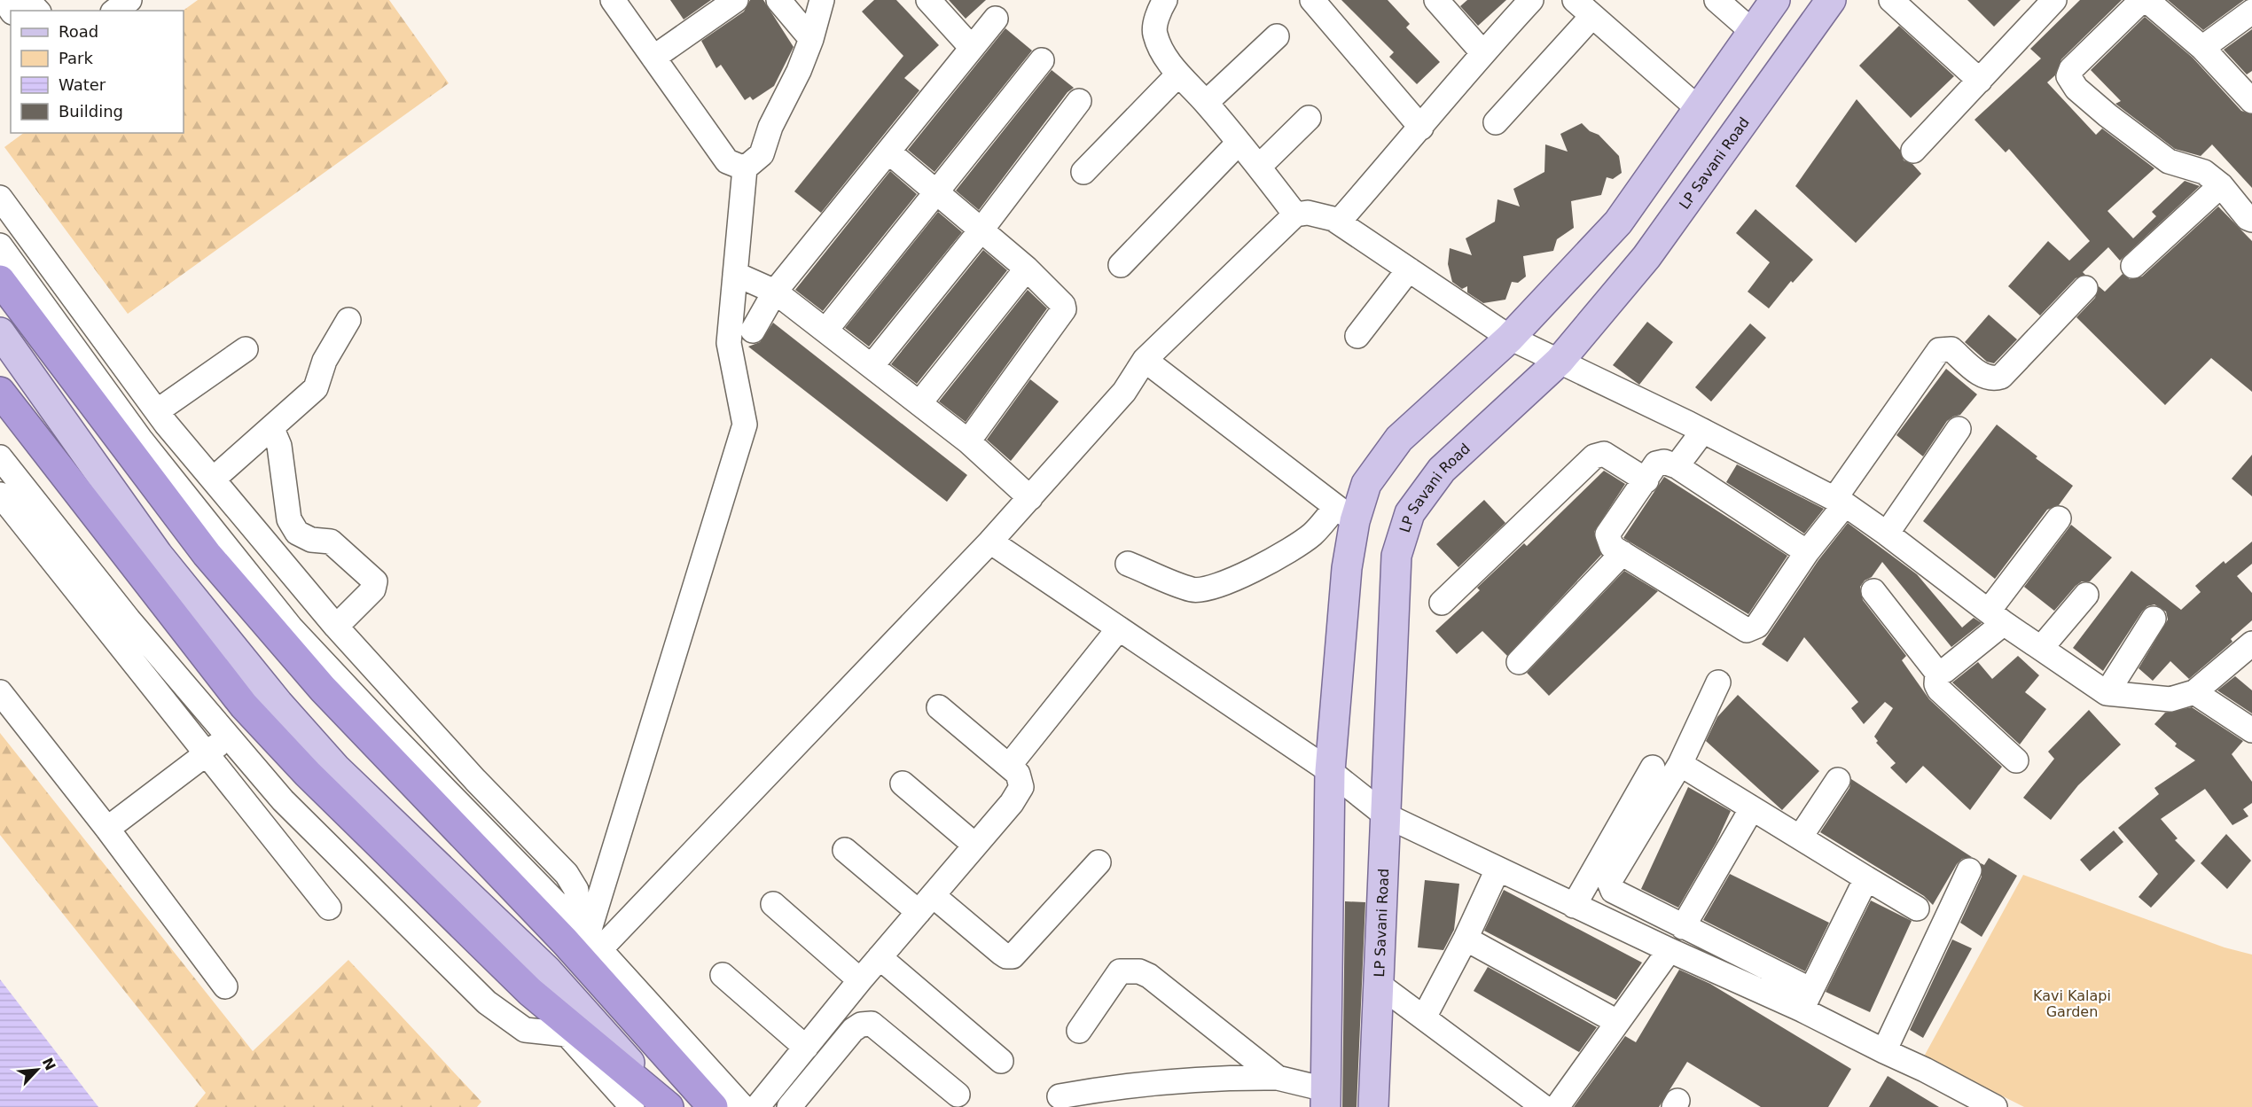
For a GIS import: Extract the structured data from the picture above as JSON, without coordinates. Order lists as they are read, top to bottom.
{
  "streets": {
    "main road": ["LP Savani Road"]
  },
  "parks": ["Kavi Kalapi Garden"],
  "legend": [
    "Road",
    "Park",
    "Water",
    "Building"
  ],
  "north": "top right"
}
